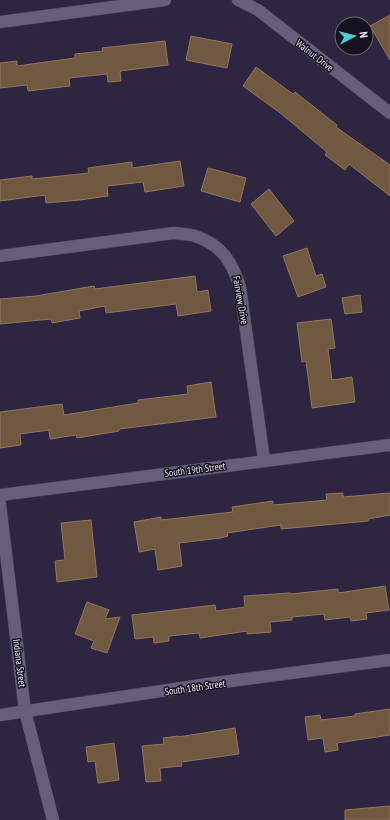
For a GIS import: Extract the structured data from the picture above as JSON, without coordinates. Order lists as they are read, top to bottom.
{
  "streets": {
    "street": [
      "Walnut Drive",
      "Fairview Drive",
      "South 19th Street",
      "Indiana Street",
      "South 18th Street"
    ]
  },
  "crossings": [
    ["Fairview Drive", "South 19th Street"],
    ["Indiana Street", "South 18th Street"]
  ],
  "north": "right"
}
